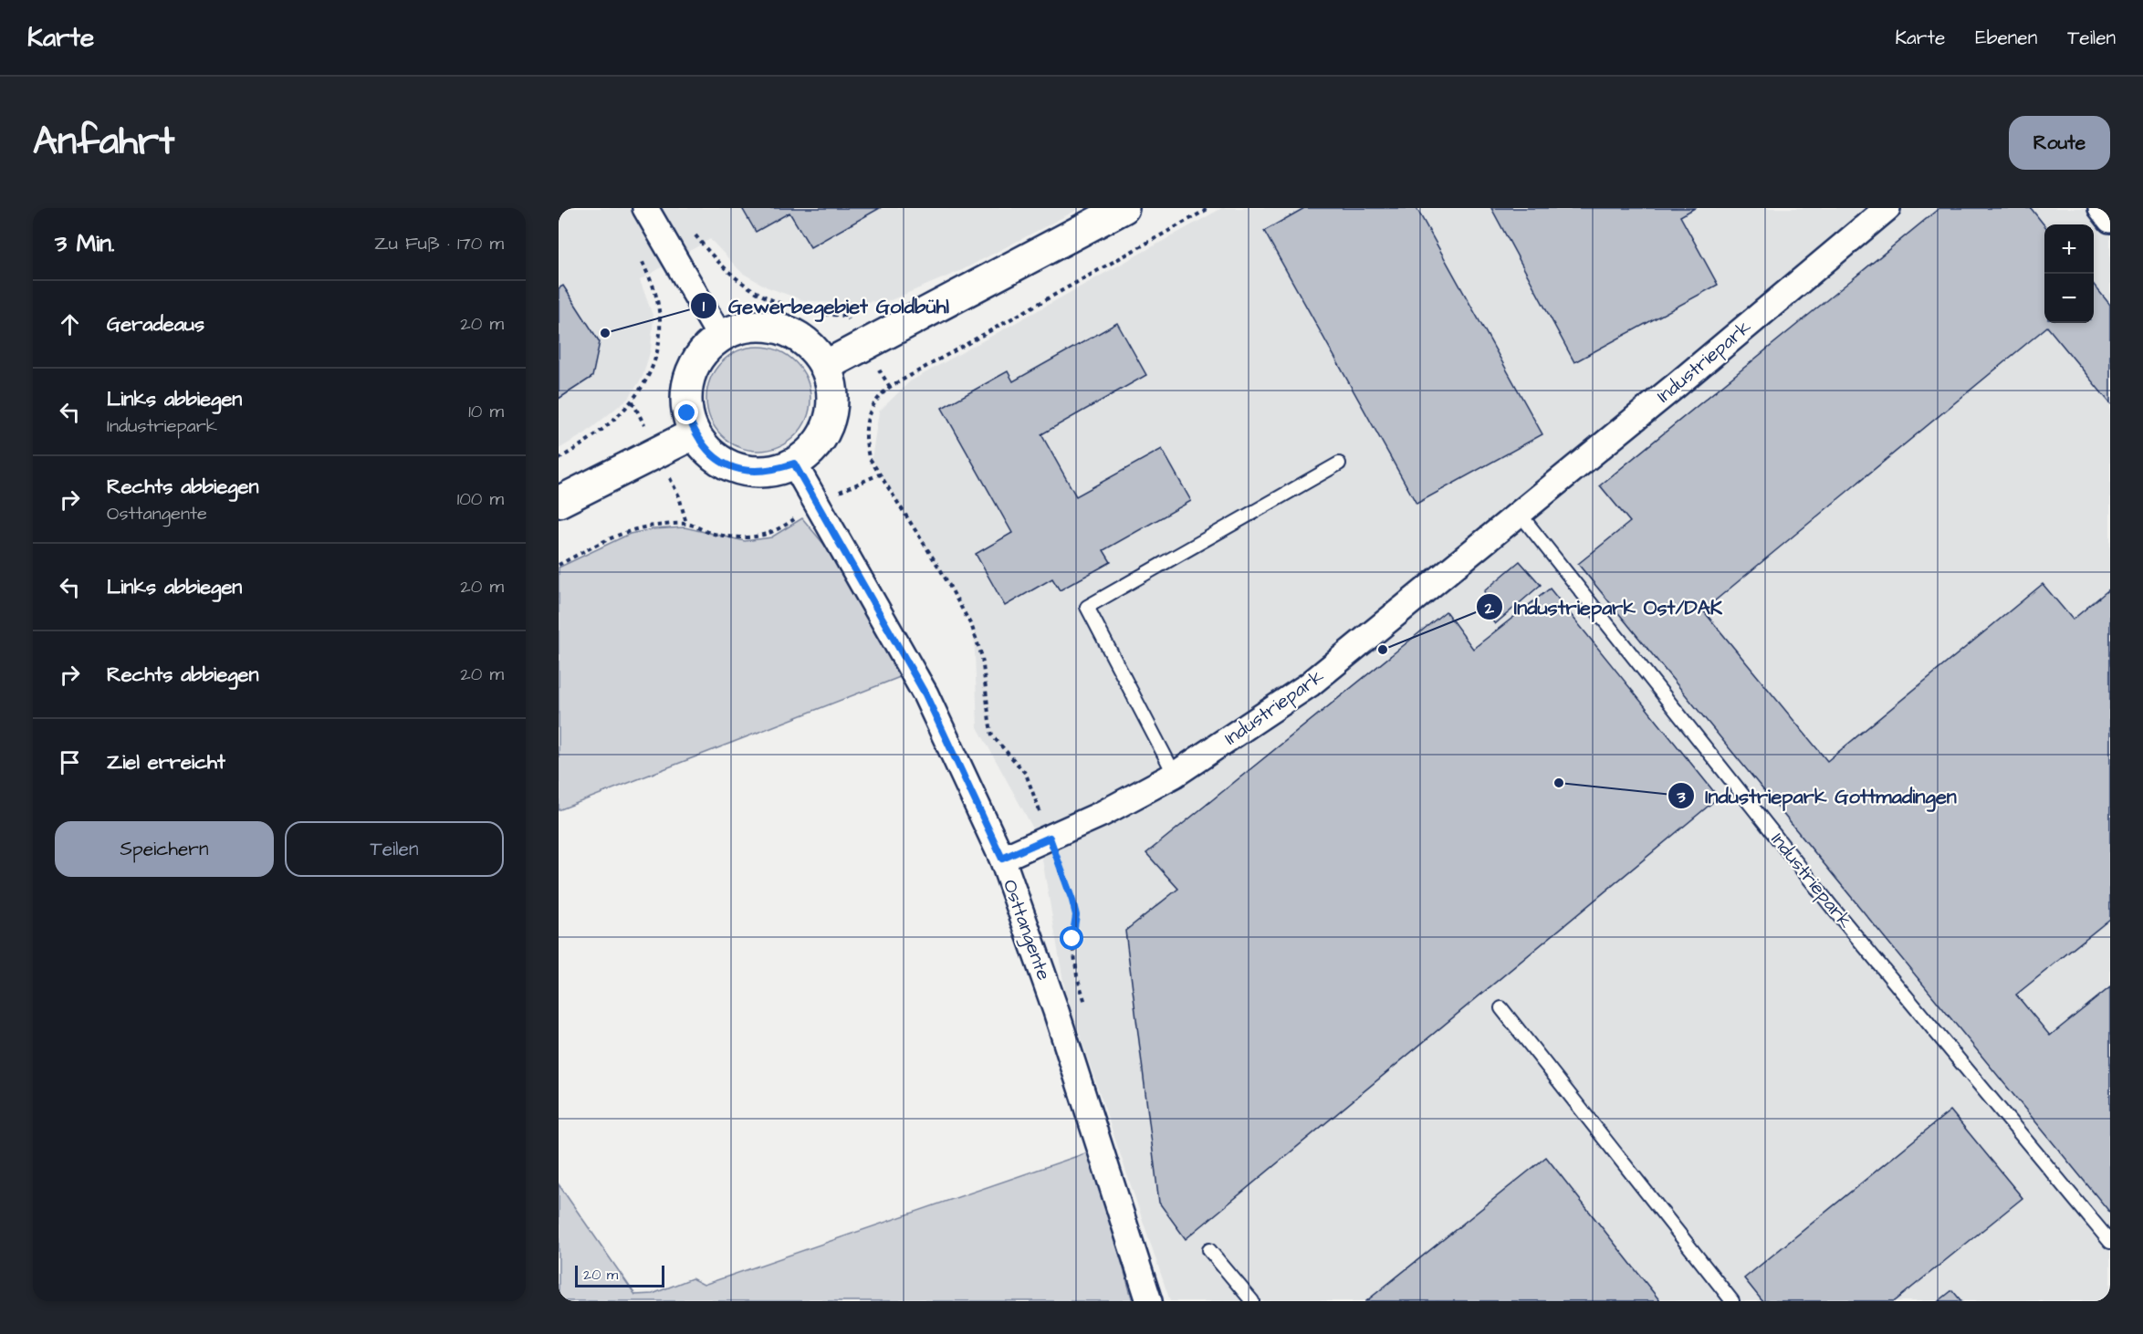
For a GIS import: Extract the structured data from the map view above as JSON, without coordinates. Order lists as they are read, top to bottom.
{
  "streets": {
    "street": ["Industriepark", "Osttangente"]
  },
  "crossings": [
    ["Industriepark", "Osttangente"]
  ],
  "places": ["Gewerbegebiet Goldbühl", "Industriepark Ost/DAK", "Industriepark Gottmadingen"],
  "scale_bar": "20 m",
  "page": {
    "header": "Karte",
    "nav": ["Karte", "Ebenen", "Teilen"],
    "title": "Anfahrt",
    "buttons": [
      "Route",
      ["Speichern", "Teilen"]
    ],
    "heading": ["3 Min.", "Zu Fuß · 170 m"],
    "map_buttons": ["+", "−"],
    "list": [
      ["Geradeaus", "20 m"],
      ["Links abbiegen", "Industriepark", "10 m"],
      ["Rechts abbiegen", "Osttangente", "100 m"],
      ["Links abbiegen", "20 m"],
      ["Rechts abbiegen", "20 m"],
      "Ziel erreicht"
    ],
    "scale": "20 m"
  }
}
